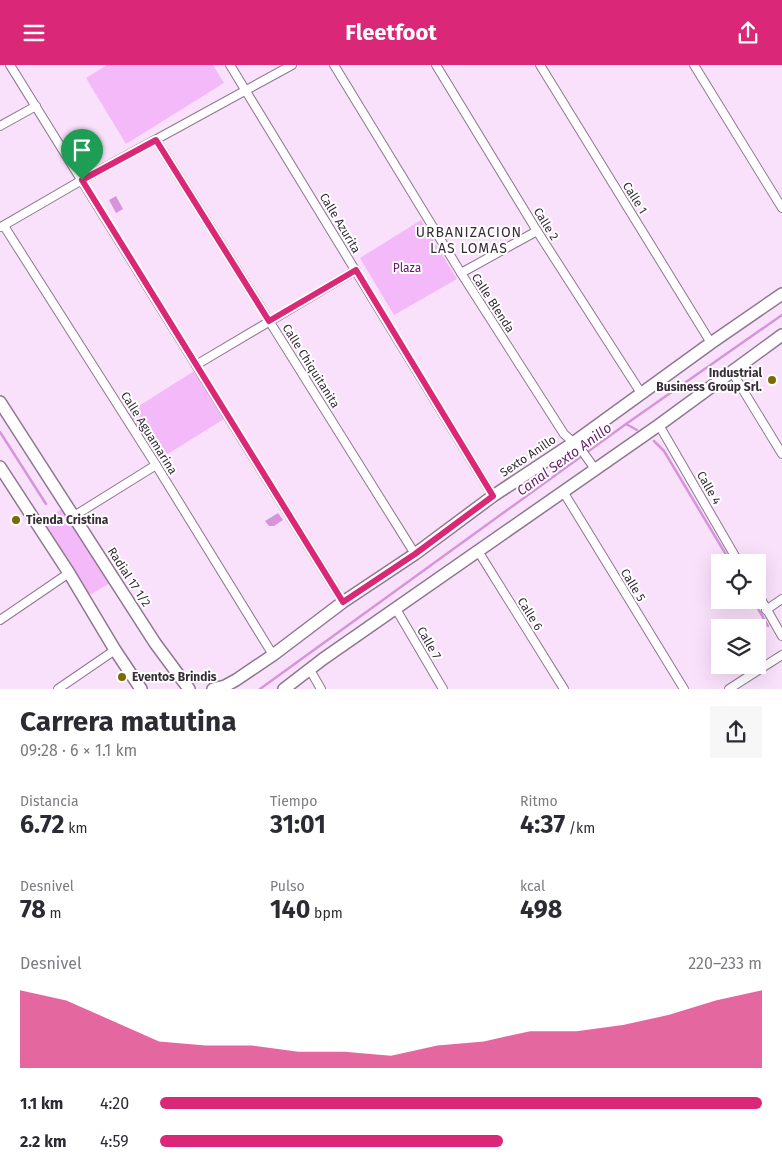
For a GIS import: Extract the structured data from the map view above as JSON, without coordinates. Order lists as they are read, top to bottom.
{
  "streets": {
    "main road": ["Sexto Anillo", "Radial 17 1/2"],
    "street": [
      "Calle 1",
      "Calle Azurita",
      "Calle 2",
      "Calle Blenda",
      "Calle Chiquitanita",
      "Calle Aguamarina",
      "Calle 4",
      "Calle 5",
      "Calle 6",
      "Calle 7"
    ]
  },
  "crossings": [
    ["Calle 1", "Sexto Anillo"],
    ["Calle Azurita", "Sexto Anillo"],
    ["Calle 2", "Sexto Anillo"],
    ["Calle Blenda", "Sexto Anillo"],
    ["Calle Chiquitanita", "Sexto Anillo"],
    ["Calle Aguamarina", "Sexto Anillo"]
  ],
  "districts": ["URBANIZACION LAS LOMAS"],
  "water": ["Canal Sexto Anillo"],
  "parks": ["Plaza"],
  "places": ["Industrial Business Group Srl.", "Tienda Cristina", "Eventos Brindis"],
  "page": {
    "header": "Fleetfoot",
    "heading": ["Carrera matutina", "09:28 · 6 × 1.1 km"],
    "stats": [
      ["Distancia", "6.72 km"],
      ["Tiempo", "31:01"],
      ["Ritmo", "4:37 /km"],
      ["Desnivel", "78 m"],
      ["Pulso", "140 bpm"],
      ["kcal", "498"]
    ],
    "chart": ["Desnivel", "220–233 m"],
    "list": [
      {
        "name": "1.1 km",
        "note": "4:20"
      },
      {
        "name": "2.2 km",
        "note": "4:59"
      }
    ]
  }
}
